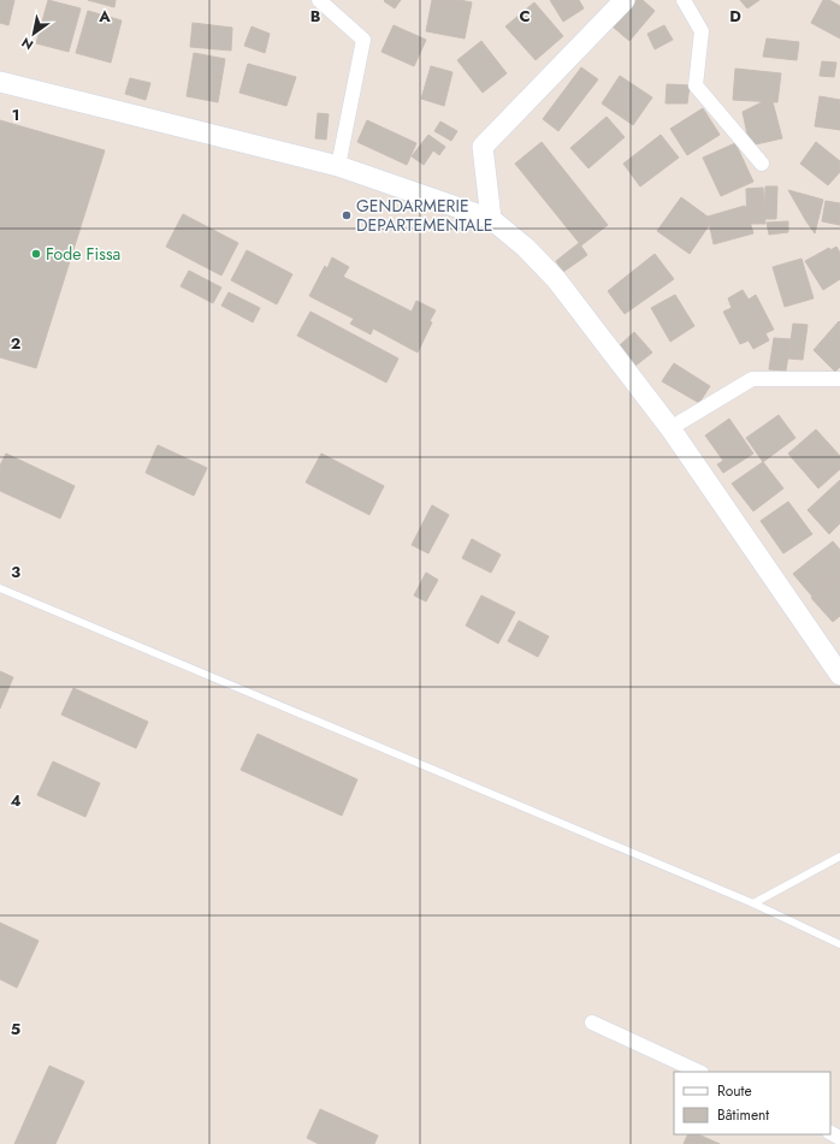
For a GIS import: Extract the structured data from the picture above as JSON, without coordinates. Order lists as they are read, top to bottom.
{
  "places": ["GENDARMERIE DEPARTEMENTALE", "Fode Fissa"],
  "legend": ["Route", "Bâtiment"],
  "north": "bottom left",
  "grid": {
    "columns": [
      "A",
      "B",
      "C",
      "D"
    ],
    "rows": [
      "1",
      "2",
      "3",
      "4",
      "5"
    ]
  }
}
